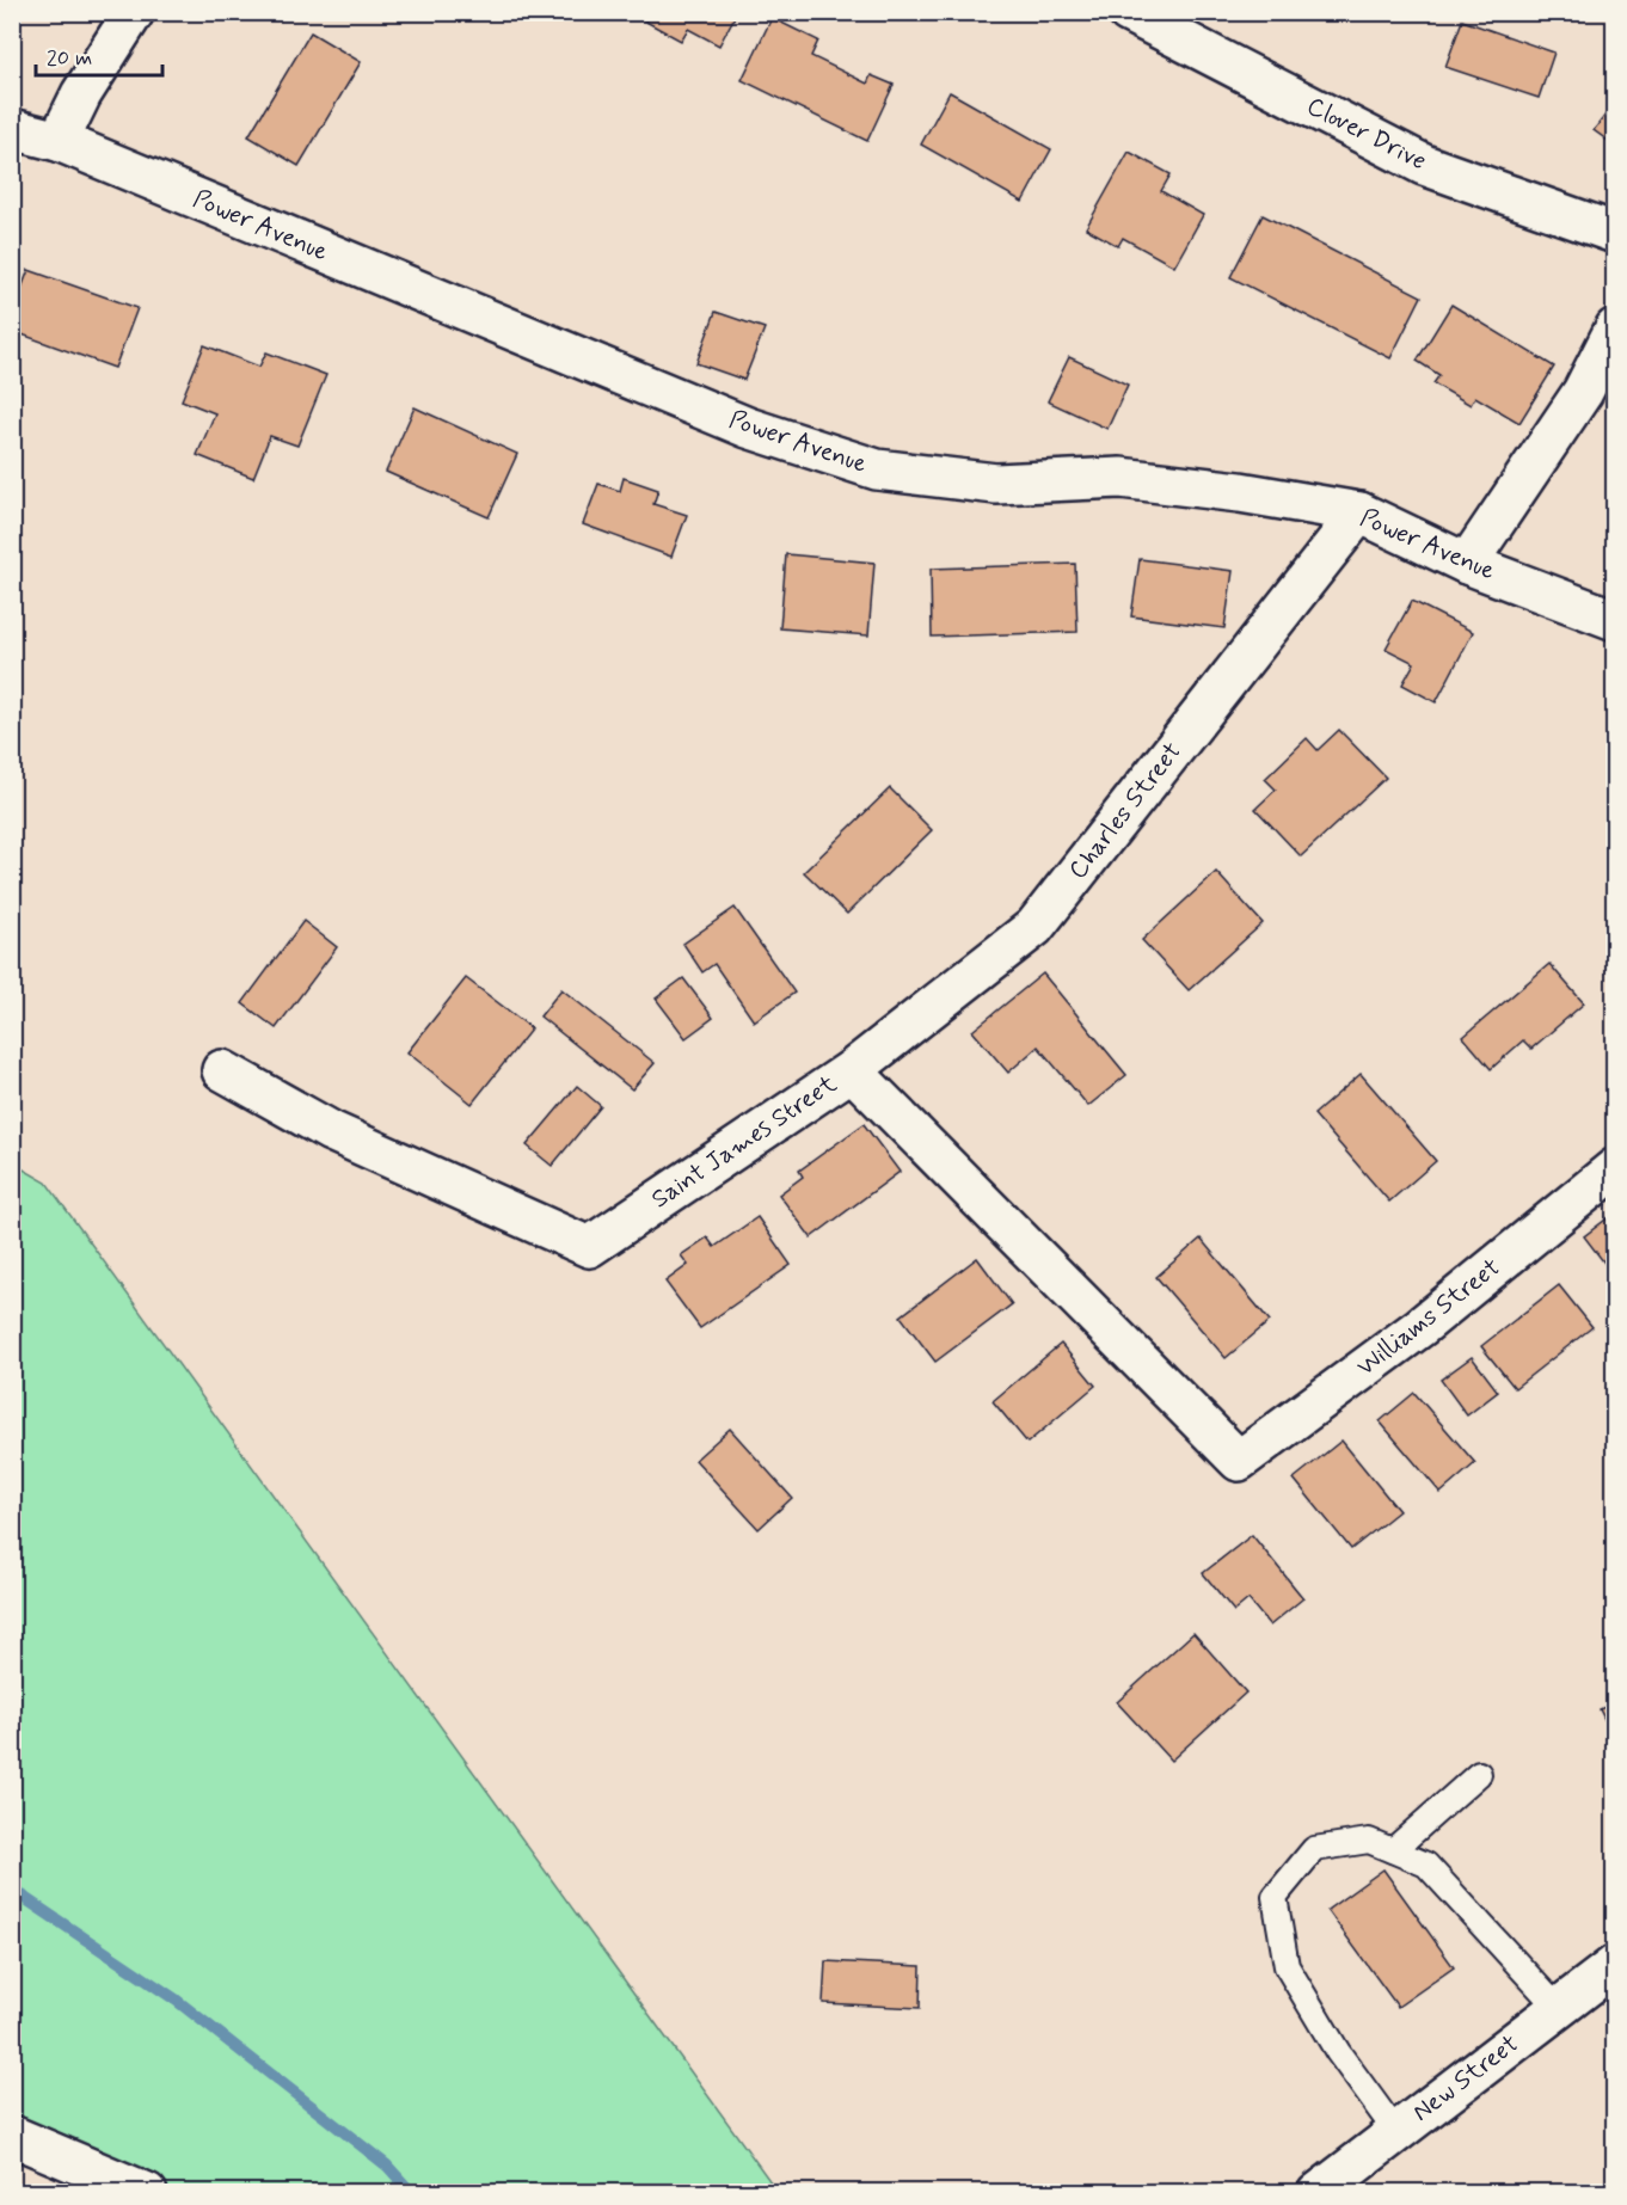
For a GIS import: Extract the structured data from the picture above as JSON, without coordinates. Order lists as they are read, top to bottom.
{
  "streets": {
    "street": [
      "Clover Drive",
      "Power Avenue",
      "Charles Street",
      "Saint James Street",
      "Williams Street",
      "New Street"
    ]
  },
  "crossings": [
    ["Power Avenue", "Charles Street"],
    ["Charles Street", "Saint James Street"],
    ["Saint James Street", "Williams Street"]
  ],
  "scale_bar": "20 m"
}
